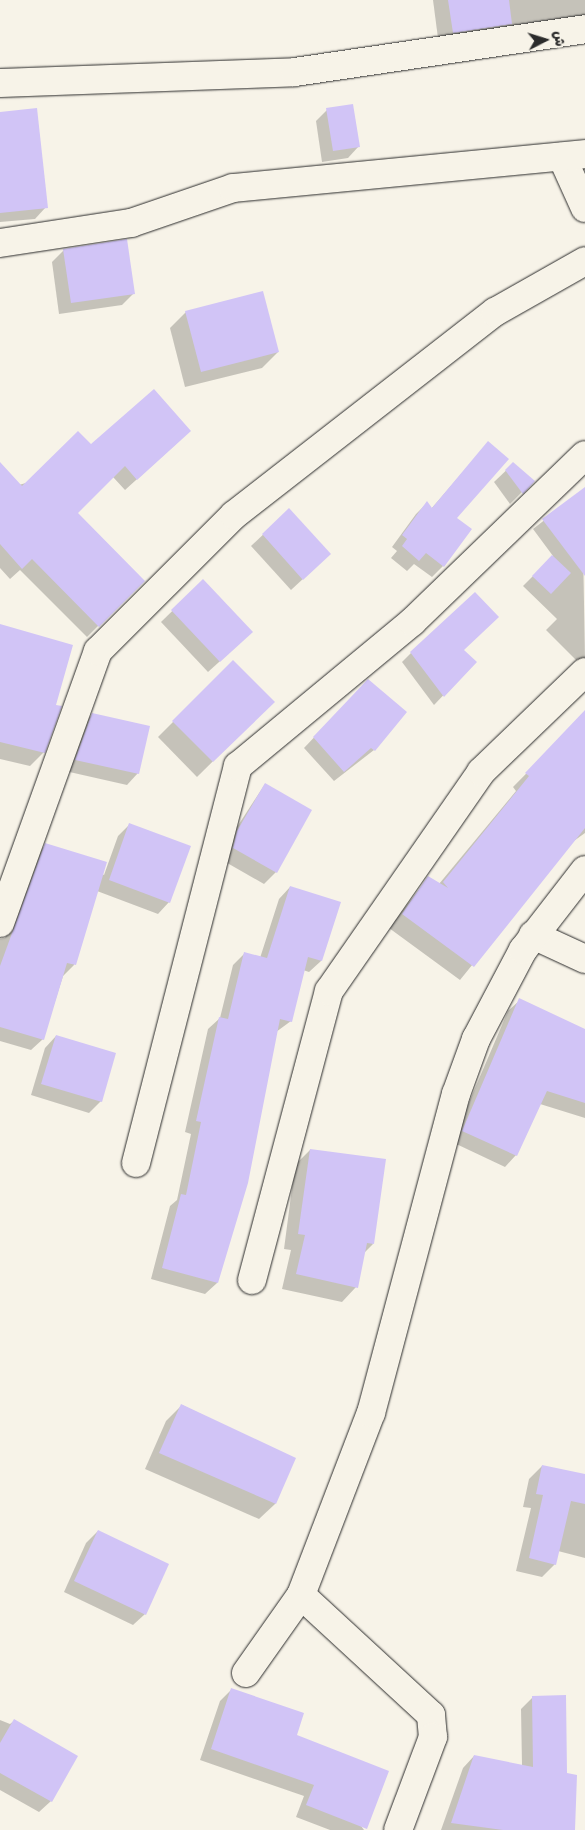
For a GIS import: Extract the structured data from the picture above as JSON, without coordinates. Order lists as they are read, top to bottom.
{
  "north": "right"
}
